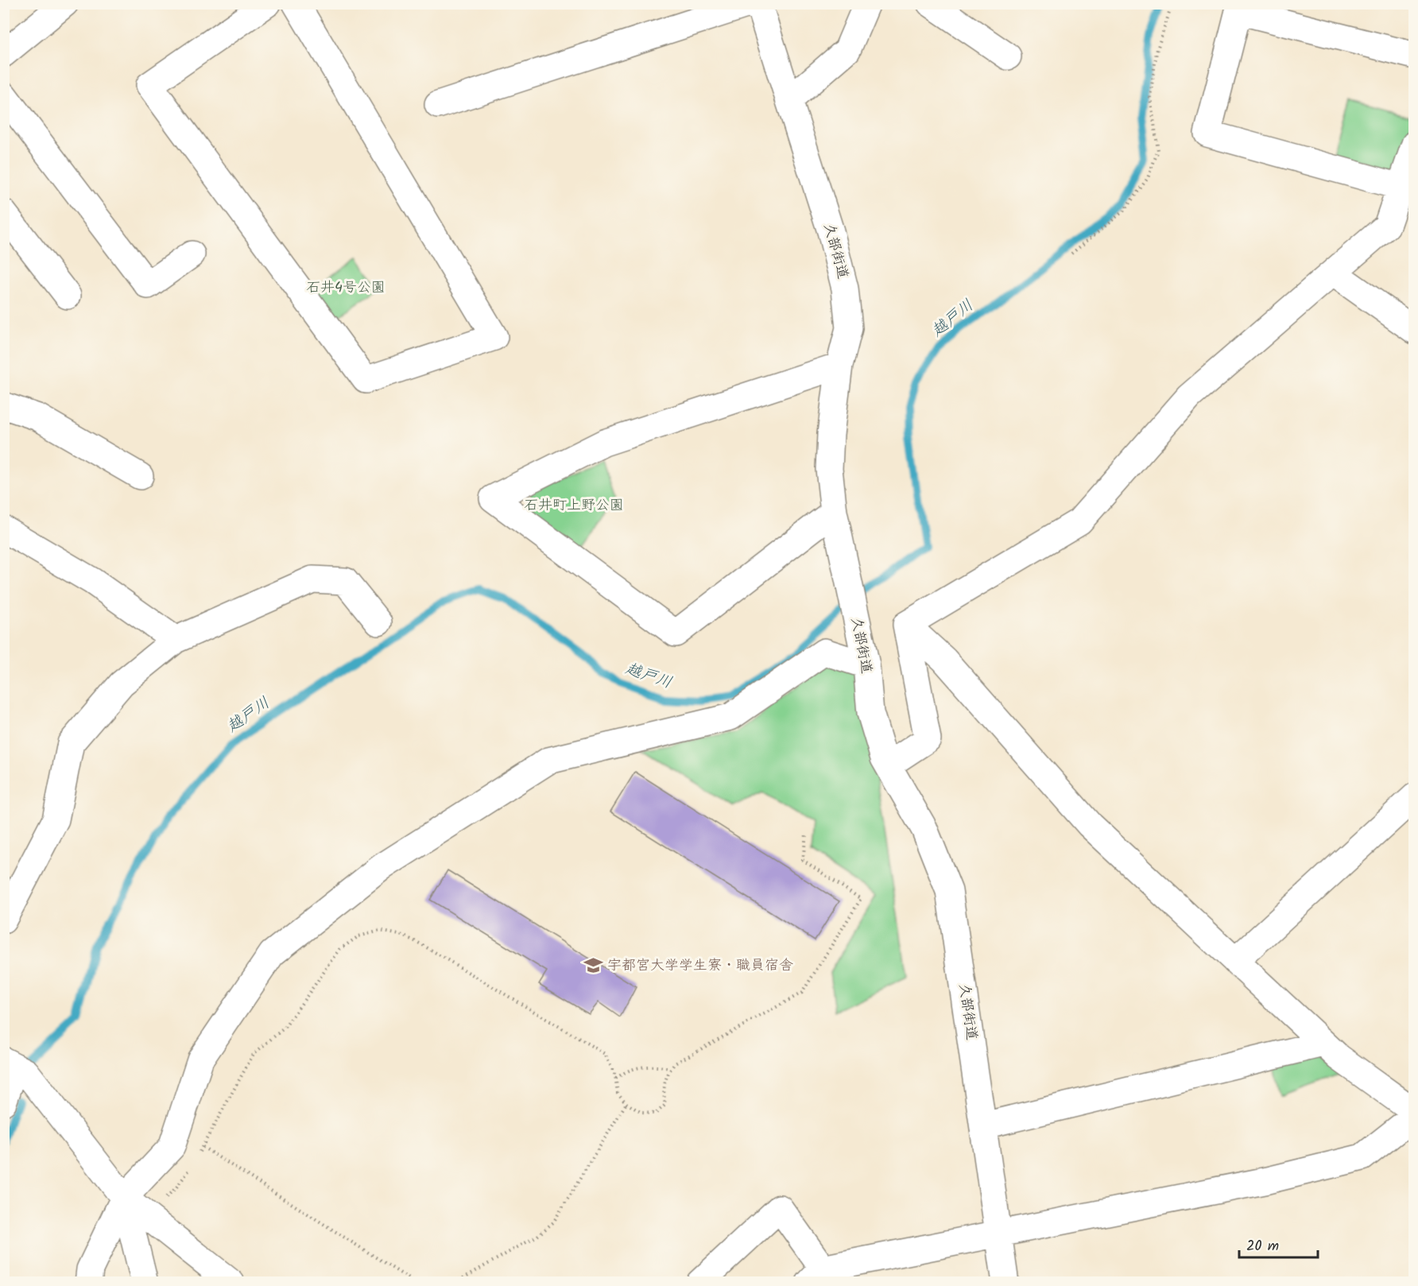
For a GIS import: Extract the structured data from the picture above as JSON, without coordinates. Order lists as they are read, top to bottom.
{
  "streets": {
    "street": ["久部街道"]
  },
  "water": ["越戸川"],
  "parks": ["石井4号公園", "石井町上野公園"],
  "places": {
    "school or university": ["宇都宮大学学生寮・職員宿舎"]
  },
  "scale_bar": "20 m"
}
